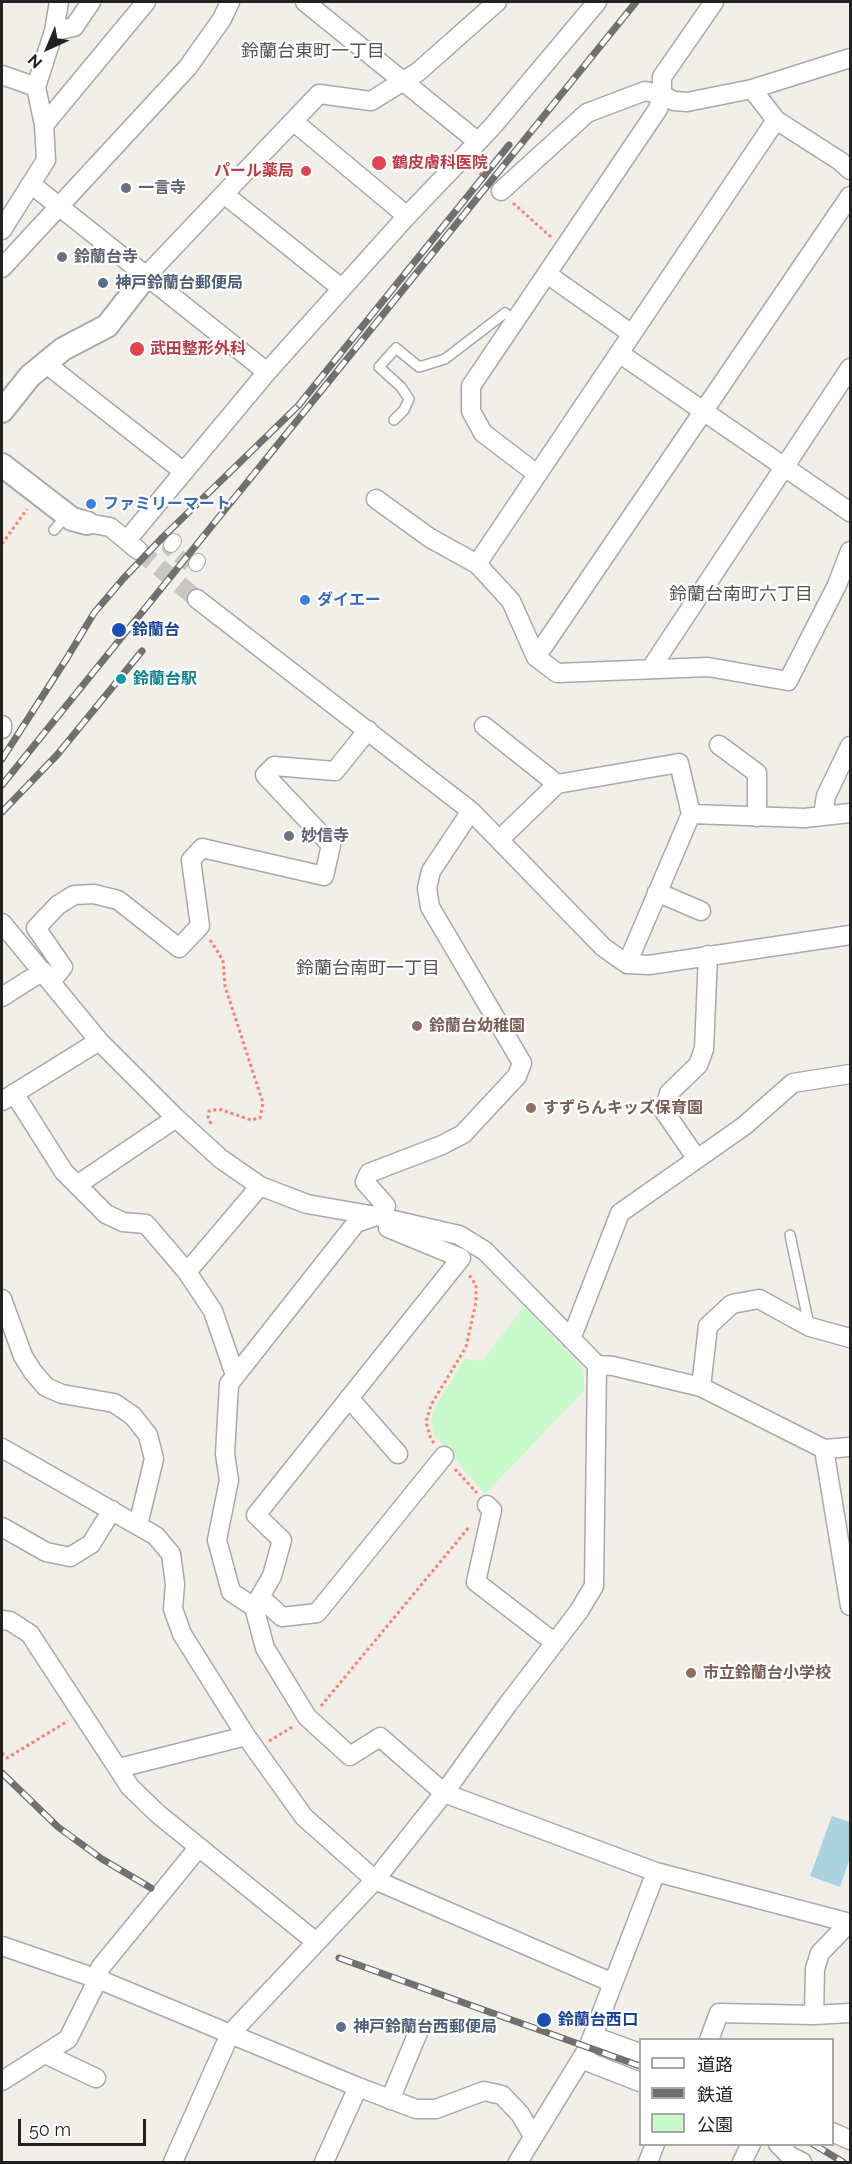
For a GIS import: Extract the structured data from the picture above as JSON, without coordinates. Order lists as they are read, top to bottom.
{
  "districts": ["鈴蘭台東町一丁目", "鈴蘭台南町六丁目", "鈴蘭台南町一丁目"],
  "places": [
    "鶴皮膚科医院",
    "パール薬局",
    "一言寺",
    "鈴蘭台寺",
    "神戸鈴蘭台郵便局",
    "武田整形外科",
    "ファミリーマート",
    "ダイエー",
    "鈴蘭台",
    "鈴蘭台駅",
    "妙信寺",
    "鈴蘭台幼稚園",
    "すずらんキッズ保育園",
    "市立鈴蘭台小学校",
    "鈴蘭台西口",
    "神戸鈴蘭台西郵便局"
  ],
  "legend": ["道路", "鉄道", "公園"],
  "scale_bar": "50 m",
  "north": "bottom left"
}
